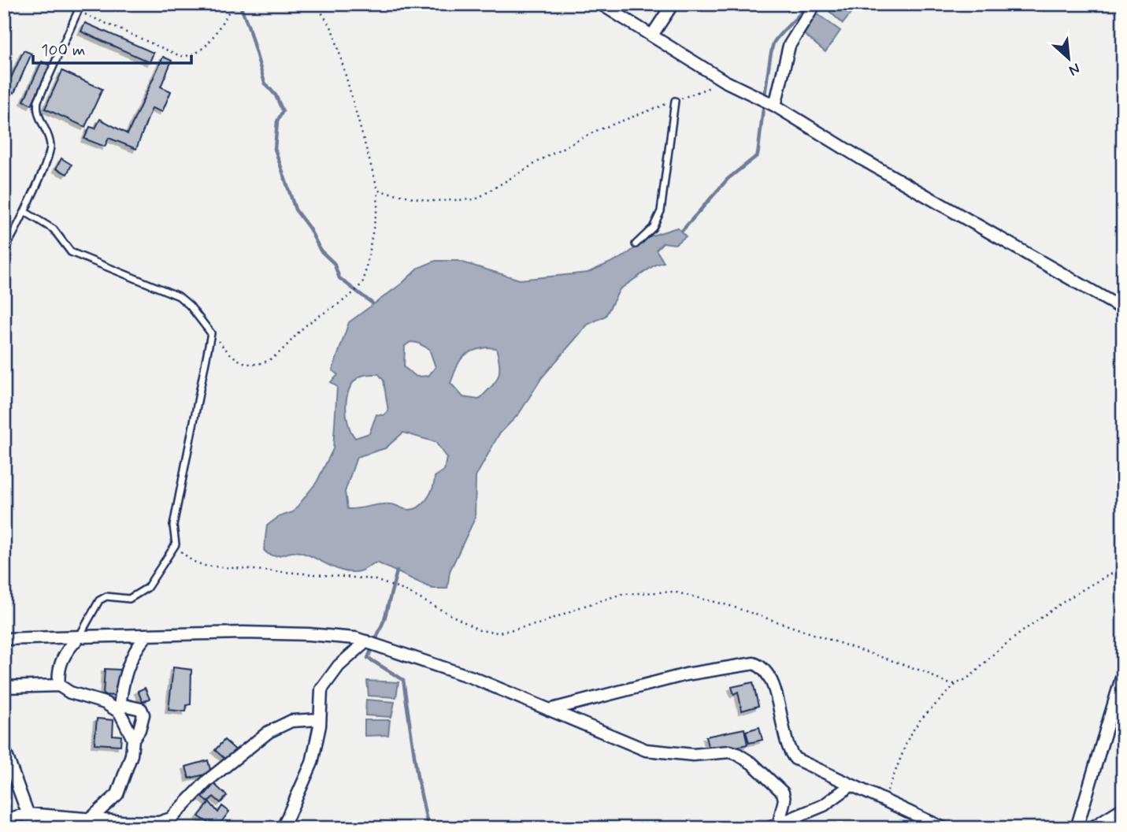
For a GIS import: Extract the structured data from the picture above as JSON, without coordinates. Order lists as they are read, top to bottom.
{
  "scale_bar": "100 m",
  "north": "bottom right"
}
